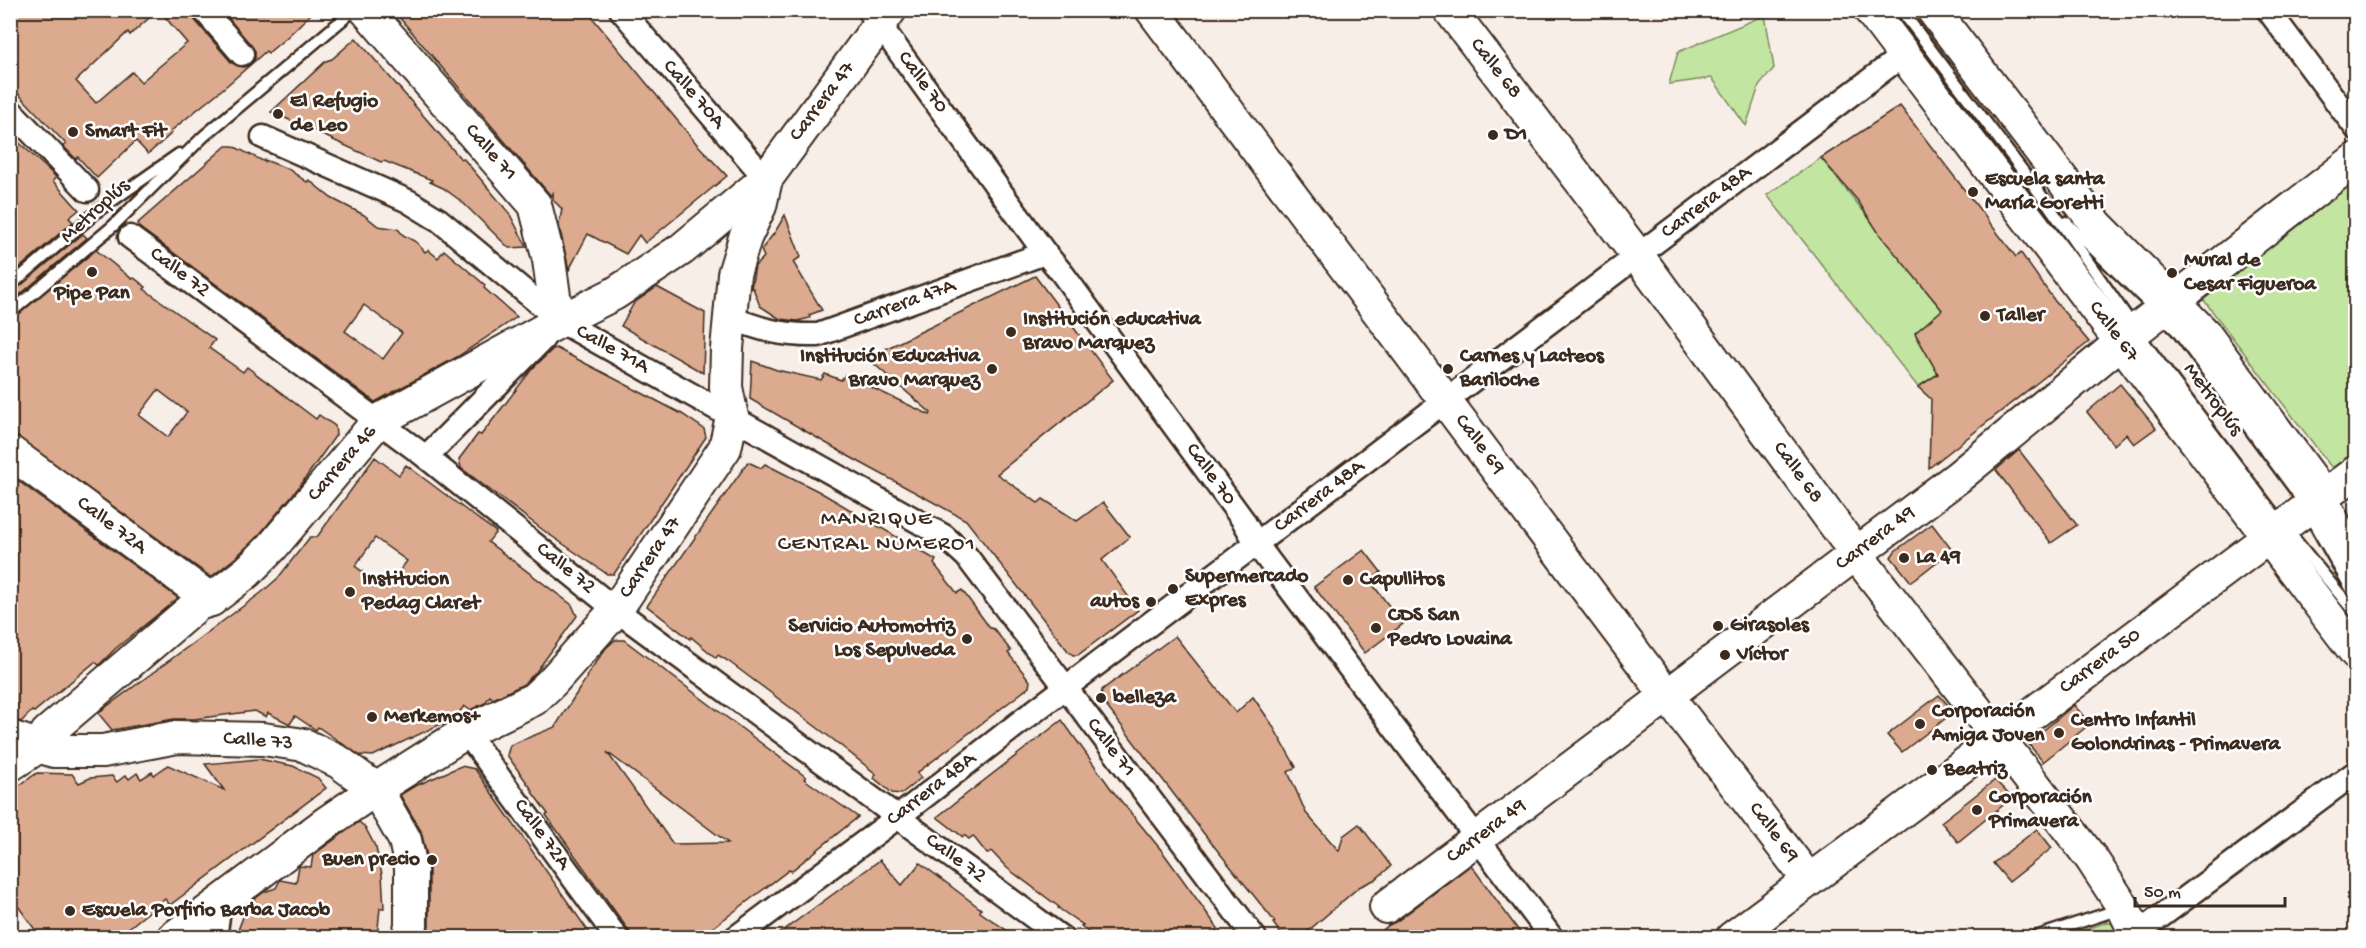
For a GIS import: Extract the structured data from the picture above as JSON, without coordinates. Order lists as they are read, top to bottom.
{
  "streets": {
    "street": [
      "Calle 68",
      "Calle 70",
      "Calle 70A",
      "Carrera 47",
      "Calle 71",
      "Carrera 48A",
      "Calle 72",
      "Carrera 47A",
      "Calle 67",
      "Calle 71A",
      "Calle 69",
      "Carrera 46",
      "Calle 72A",
      "Carrera 49",
      "Carrera 50",
      "Calle 73"
    ],
    "lane": ["Metroplús"]
  },
  "crossings": [
    ["Calle 68", "Carrera 48A"],
    ["Calle 68", "Carrera 49"],
    ["Calle 68", "Carrera 50"],
    ["Calle 70", "Carrera 47"],
    ["Calle 70", "Carrera 48A"],
    ["Calle 70", "Carrera 47A"],
    ["Calle 70", "Carrera 49"],
    ["Calle 70A", "Carrera 47"],
    ["Calle 70A", "Carrera 46"],
    ["Carrera 47", "Calle 72"],
    ["Carrera 47", "Carrera 47A"],
    ["Carrera 47", "Calle 71A"],
    ["Carrera 47", "Carrera 46"],
    ["Carrera 47", "Calle 72A"],
    ["Carrera 47", "Calle 73"],
    ["Calle 71", "Carrera 48A"],
    ["Calle 71", "Calle 71A"],
    ["Calle 71", "Carrera 46"],
    ["Carrera 48A", "Calle 72"],
    ["Carrera 48A", "Calle 67"],
    ["Carrera 48A", "Calle 69"],
    ["Calle 72", "Carrera 46"],
    ["Calle 67", "Carrera 49"],
    ["Calle 67", "Carrera 50"],
    ["Calle 71A", "Carrera 46"],
    ["Calle 69", "Carrera 49"],
    ["Calle 69", "Carrera 50"],
    ["Carrera 46", "Calle 72A"],
    ["Carrera 46", "Calle 73"]
  ],
  "districts": ["MANRIQUE CENTRAL NUMERO1"],
  "places": [
    "El Refugio de Leo",
    "Smart Fit",
    "D1",
    "Escuela santa María Goretti",
    "Pipe Pan",
    "Mural de Cesar Figueroa",
    "Taller",
    "Institución educativa Bravo Marquez",
    "Institución Educativa Bravo Marquez",
    "Carnes y Lacteos Bariloche",
    "La 49",
    "Capullitos",
    "Supermercado Expres",
    "Institucion Pedag Claret",
    "autos",
    "Girasoles",
    "CDS San Pedro Lovaina",
    "Servicio Automotriz Los Sepulveda",
    "Víctor",
    "belleza",
    "Merkemos+",
    "Corporación Amiga Joven",
    "Centro Infantil Golondrinas - Primavera",
    "Beatriz",
    "Corporación Primavera",
    "Buen precio",
    "Escuela Porfirio Barba Jacob"
  ],
  "scale_bar": "50 m"
}
